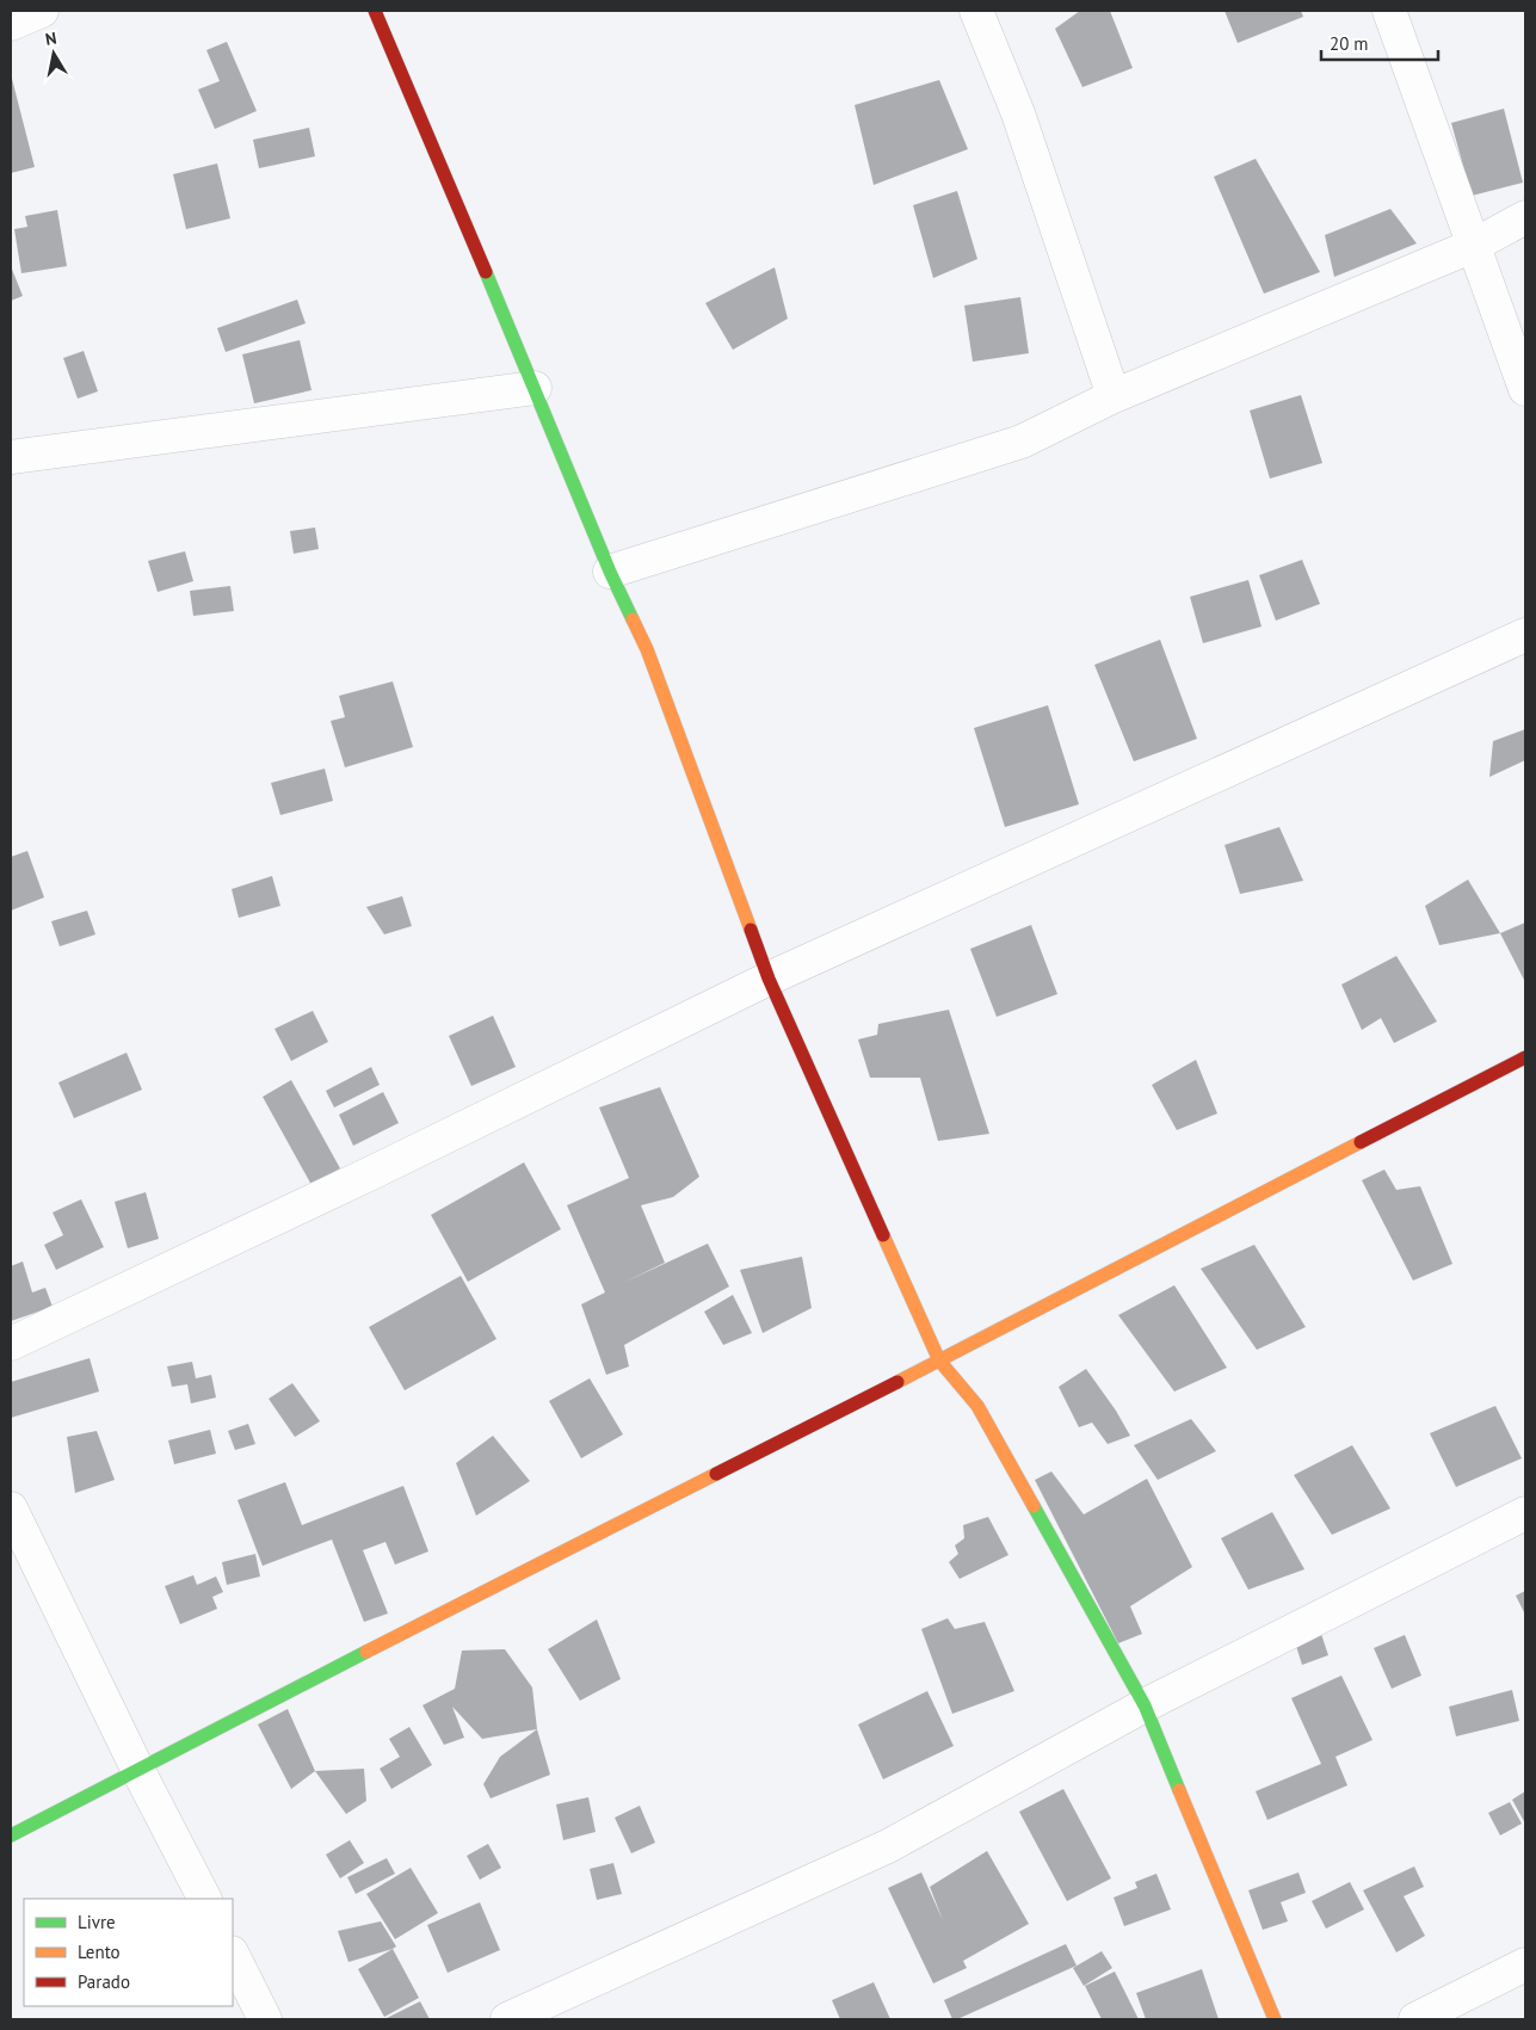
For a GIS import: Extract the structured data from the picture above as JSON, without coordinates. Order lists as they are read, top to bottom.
{
  "legend": ["Livre", "Lento", "Parado"],
  "scale_bar": "20 m",
  "north": "top"
}
